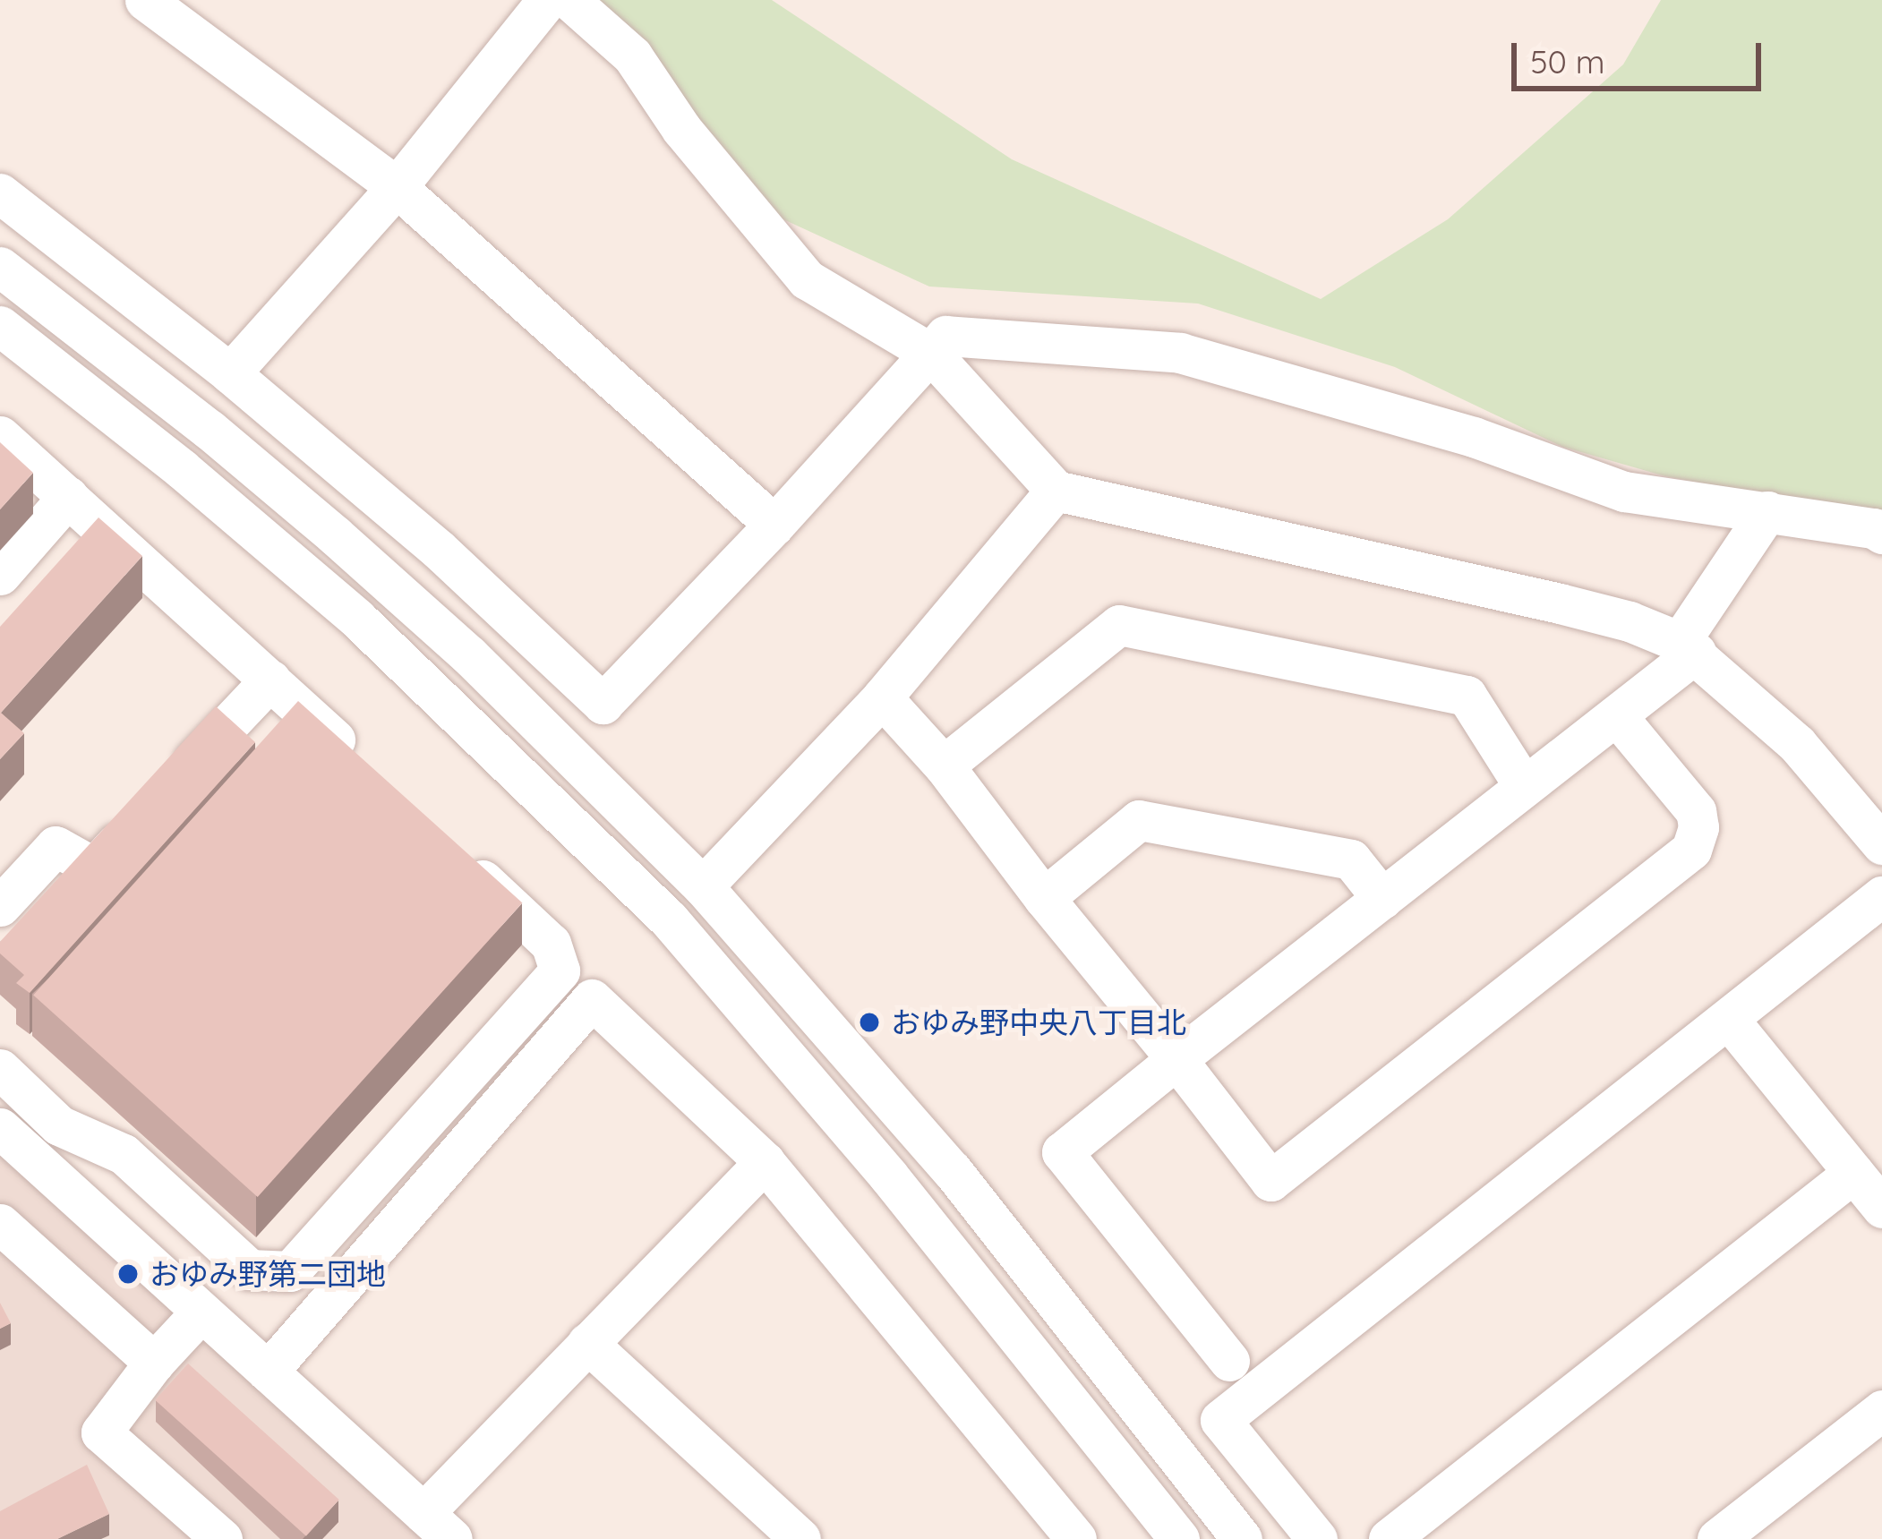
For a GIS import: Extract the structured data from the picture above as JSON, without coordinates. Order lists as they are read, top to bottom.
{
  "places": ["おゆみ野中央八丁目北", "おゆみ野第二団地"],
  "scale_bar": "50 m"
}
